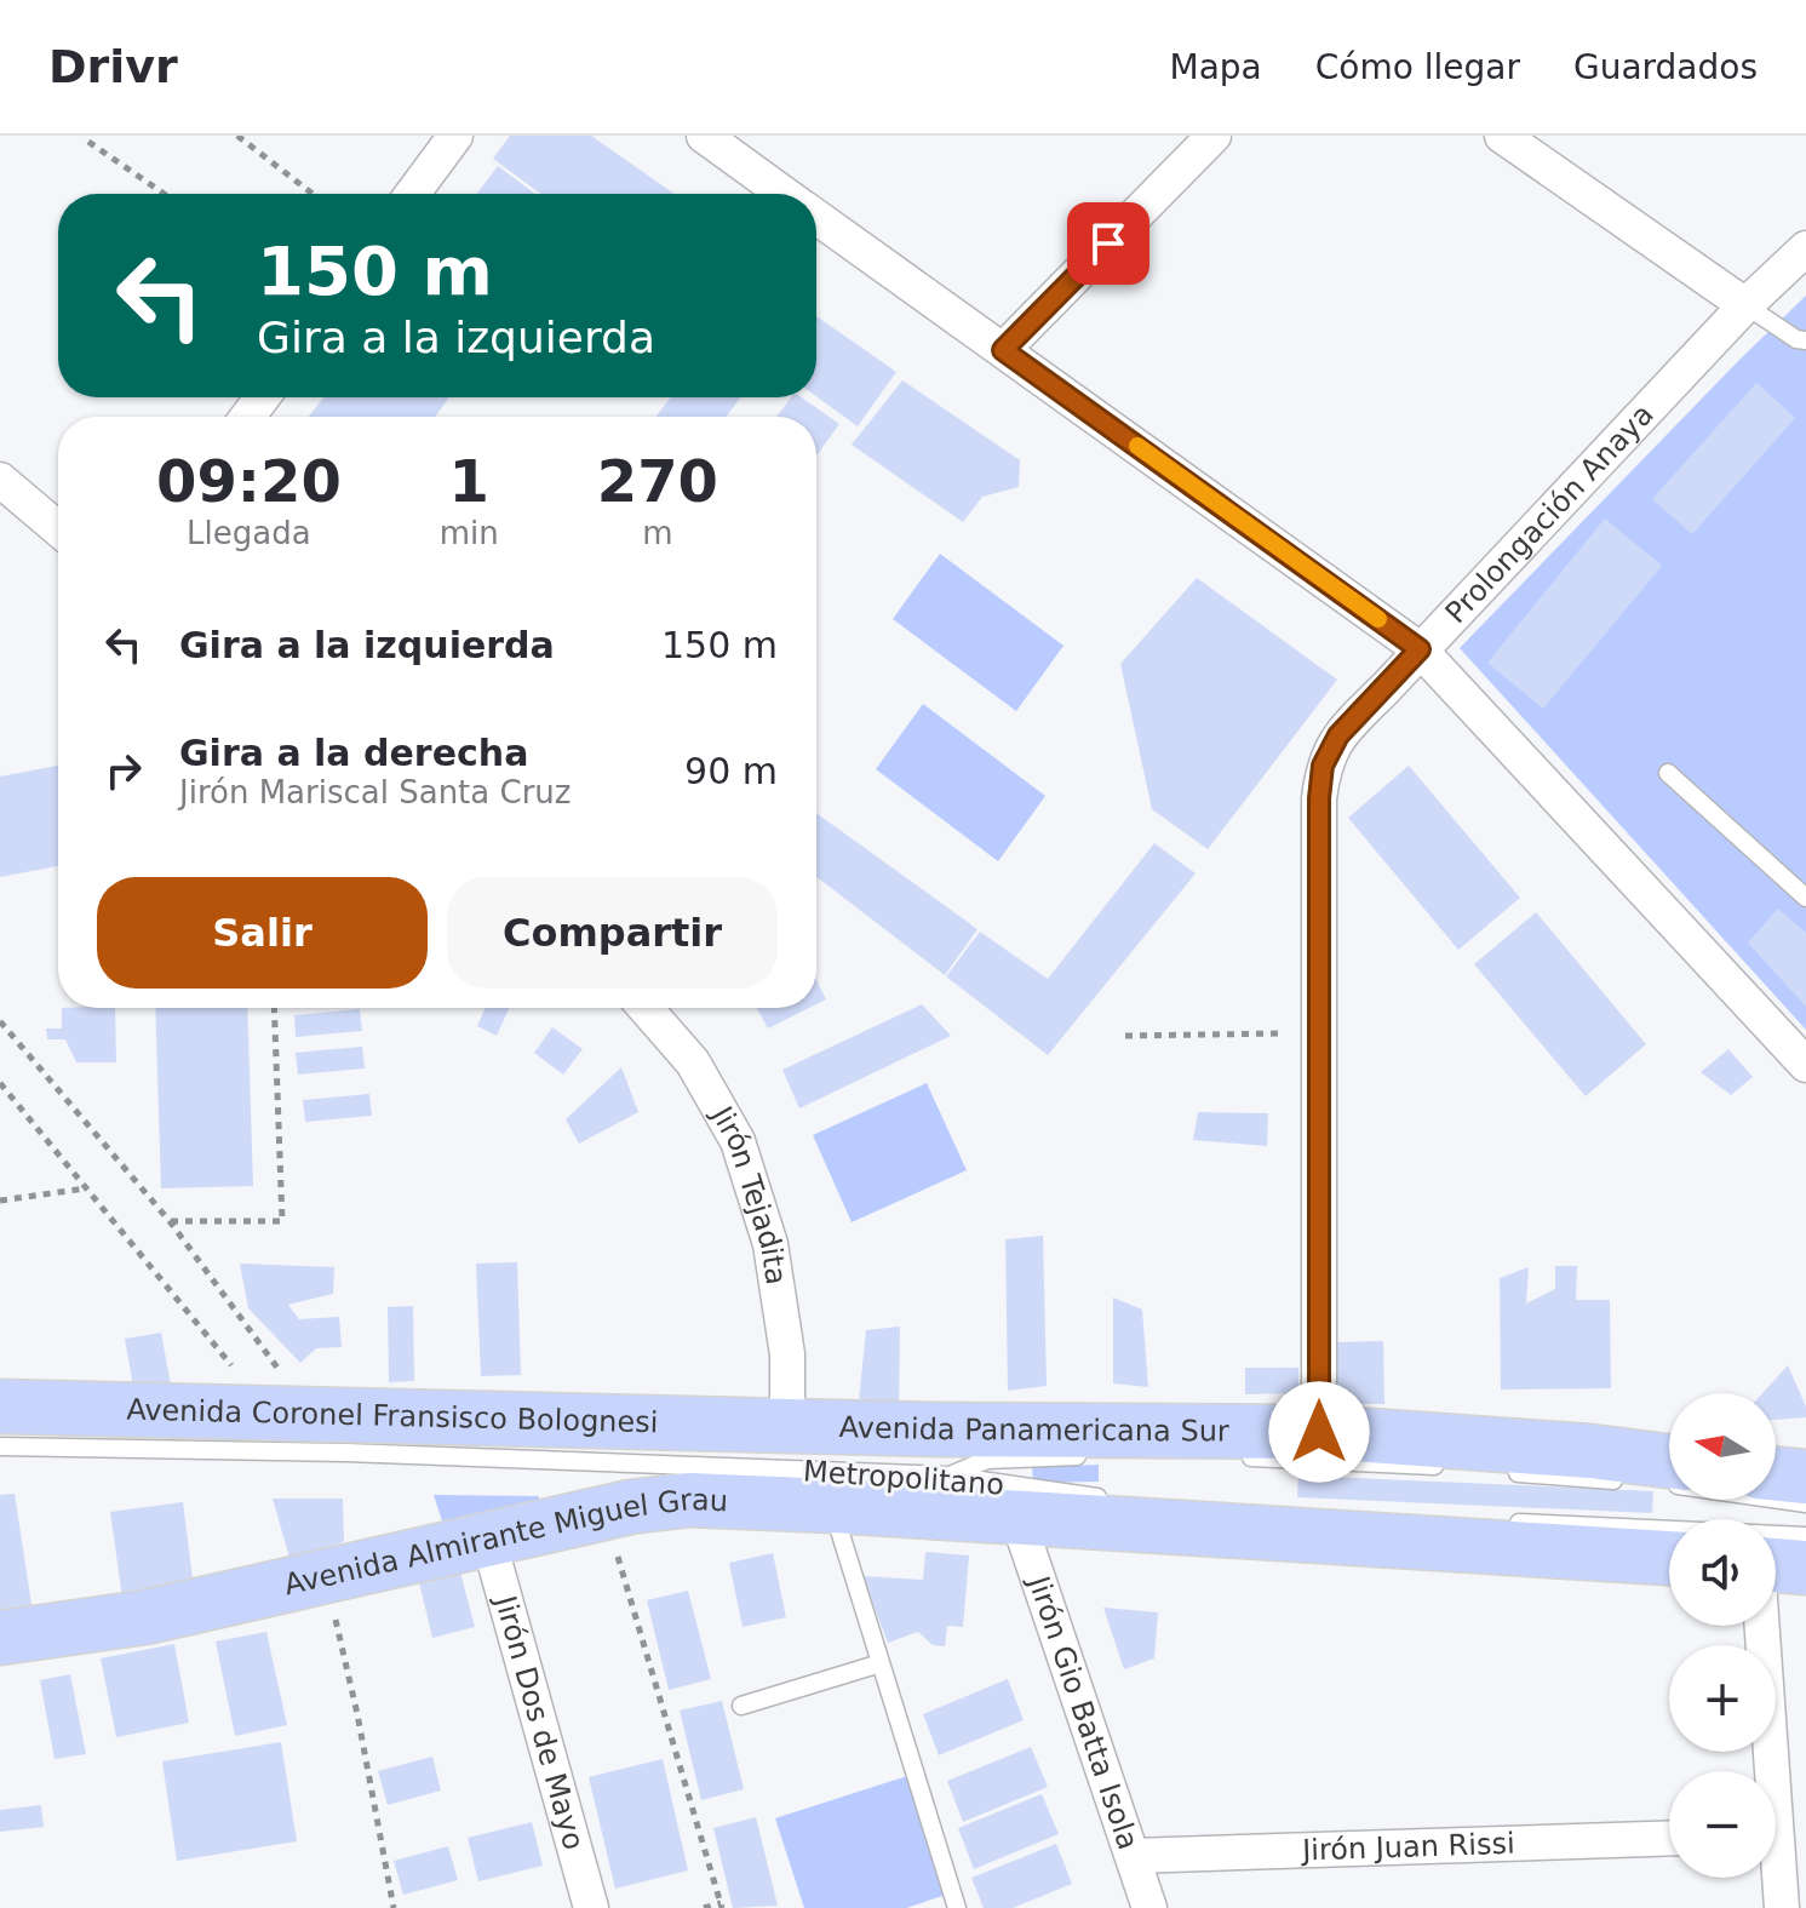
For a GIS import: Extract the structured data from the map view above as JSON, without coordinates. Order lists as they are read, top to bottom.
{
  "streets": {
    "main road": ["Avenida Coronel Fransisco Bolognesi", "Avenida Panamericana Sur", "Avenida Almirante Miguel Grau"],
    "street": [
      "Prolongación Anaya",
      "Jirón Tejadita",
      "Jirón Gio Batta Isola",
      "Jirón Dos de Mayo",
      "Jirón Juan Rissi"
    ],
    "lane": ["Metropolitano"]
  },
  "crossings": [
    ["Prolongación Anaya", "Avenida Panamericana Sur"],
    ["Jirón Tejadita", "Avenida Coronel Fransisco Bolognesi"],
    ["Jirón Tejadita", "Avenida Panamericana Sur"],
    ["Avenida Coronel Fransisco Bolognesi", "Avenida Panamericana Sur"],
    ["Avenida Almirante Miguel Grau", "Jirón Gio Batta Isola"],
    ["Avenida Almirante Miguel Grau", "Jirón Dos de Mayo"],
    ["Jirón Gio Batta Isola", "Jirón Juan Rissi"]
  ],
  "north": "left",
  "page": {
    "header": "Drivr",
    "nav": ["Mapa", "Cómo llegar", "Guardados"],
    "turn": ["150 m", "Gira a la izquierda"],
    "eta": [
      "09:20",
      "Llegada",
      "1",
      "min",
      "270",
      "m"
    ],
    "list": [
      {
        "name": "Gira a la izquierda",
        "value": "150 m"
      },
      {
        "name": "Gira a la derecha",
        "note": "Jirón Mariscal Santa Cruz",
        "value": "90 m"
      }
    ],
    "buttons": ["Salir", "Compartir"],
    "map_buttons": ["+", "−"]
  }
}
